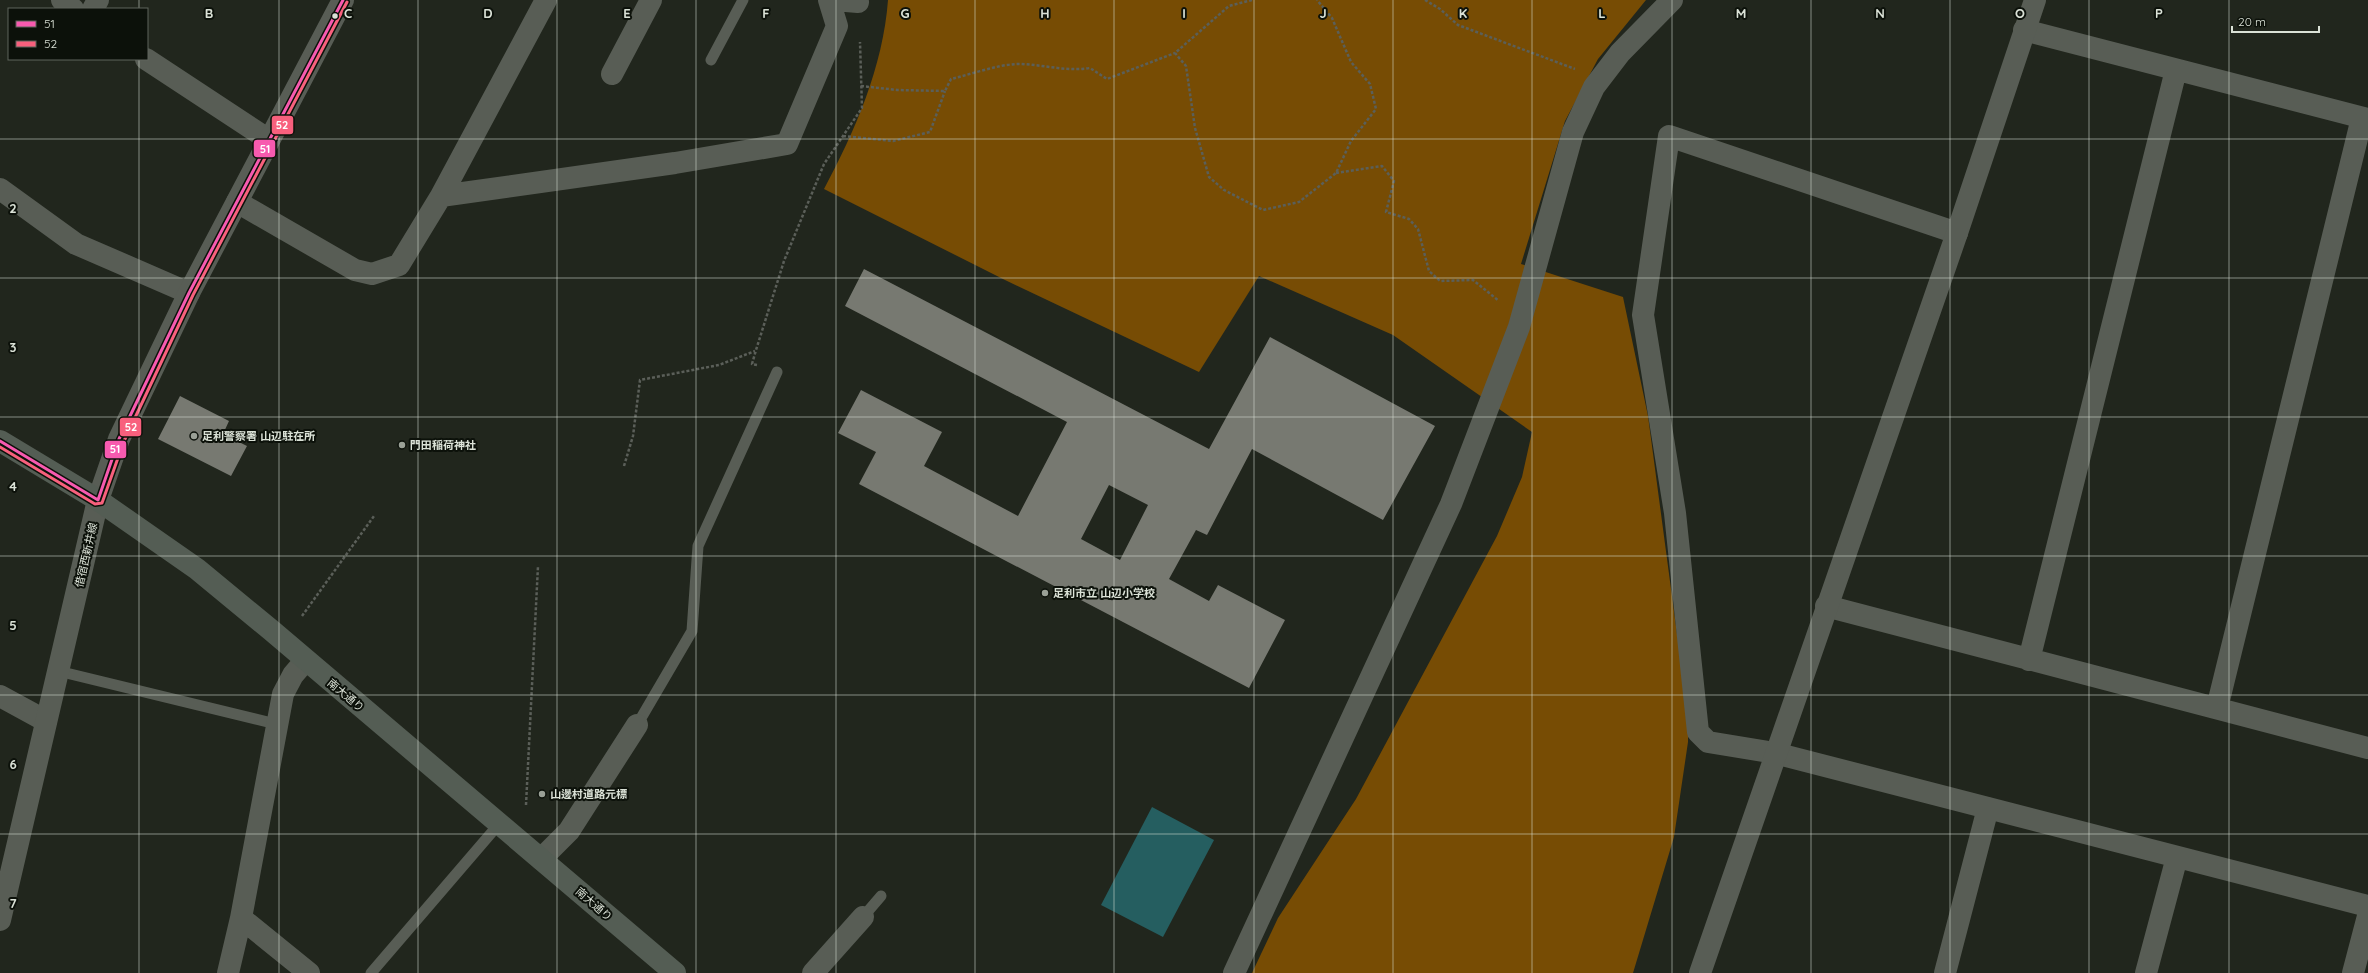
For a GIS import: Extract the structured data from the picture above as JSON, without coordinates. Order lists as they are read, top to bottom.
{
  "streets": {
    "main road": ["南大通り"],
    "street": ["借宿西新井線"]
  },
  "crossings": [
    ["借宿西新井線", "南大通り"]
  ],
  "places": [
    "足利警察署 山辺駐在所",
    "門田稲荷神社",
    "足利市立 山辺小学校",
    "山邊村道路元標"
  ],
  "lines": ["transit line 51", "transit line 52"],
  "legend": ["51", "52"],
  "scale_bar": "20 m",
  "grid": {
    "columns": [
      "B",
      "C",
      "D",
      "E",
      "F",
      "G",
      "H",
      "I",
      "J",
      "K",
      "L",
      "M",
      "N",
      "O",
      "P"
    ],
    "rows": [
      "2",
      "3",
      "4",
      "5",
      "6",
      "7"
    ]
  }
}
